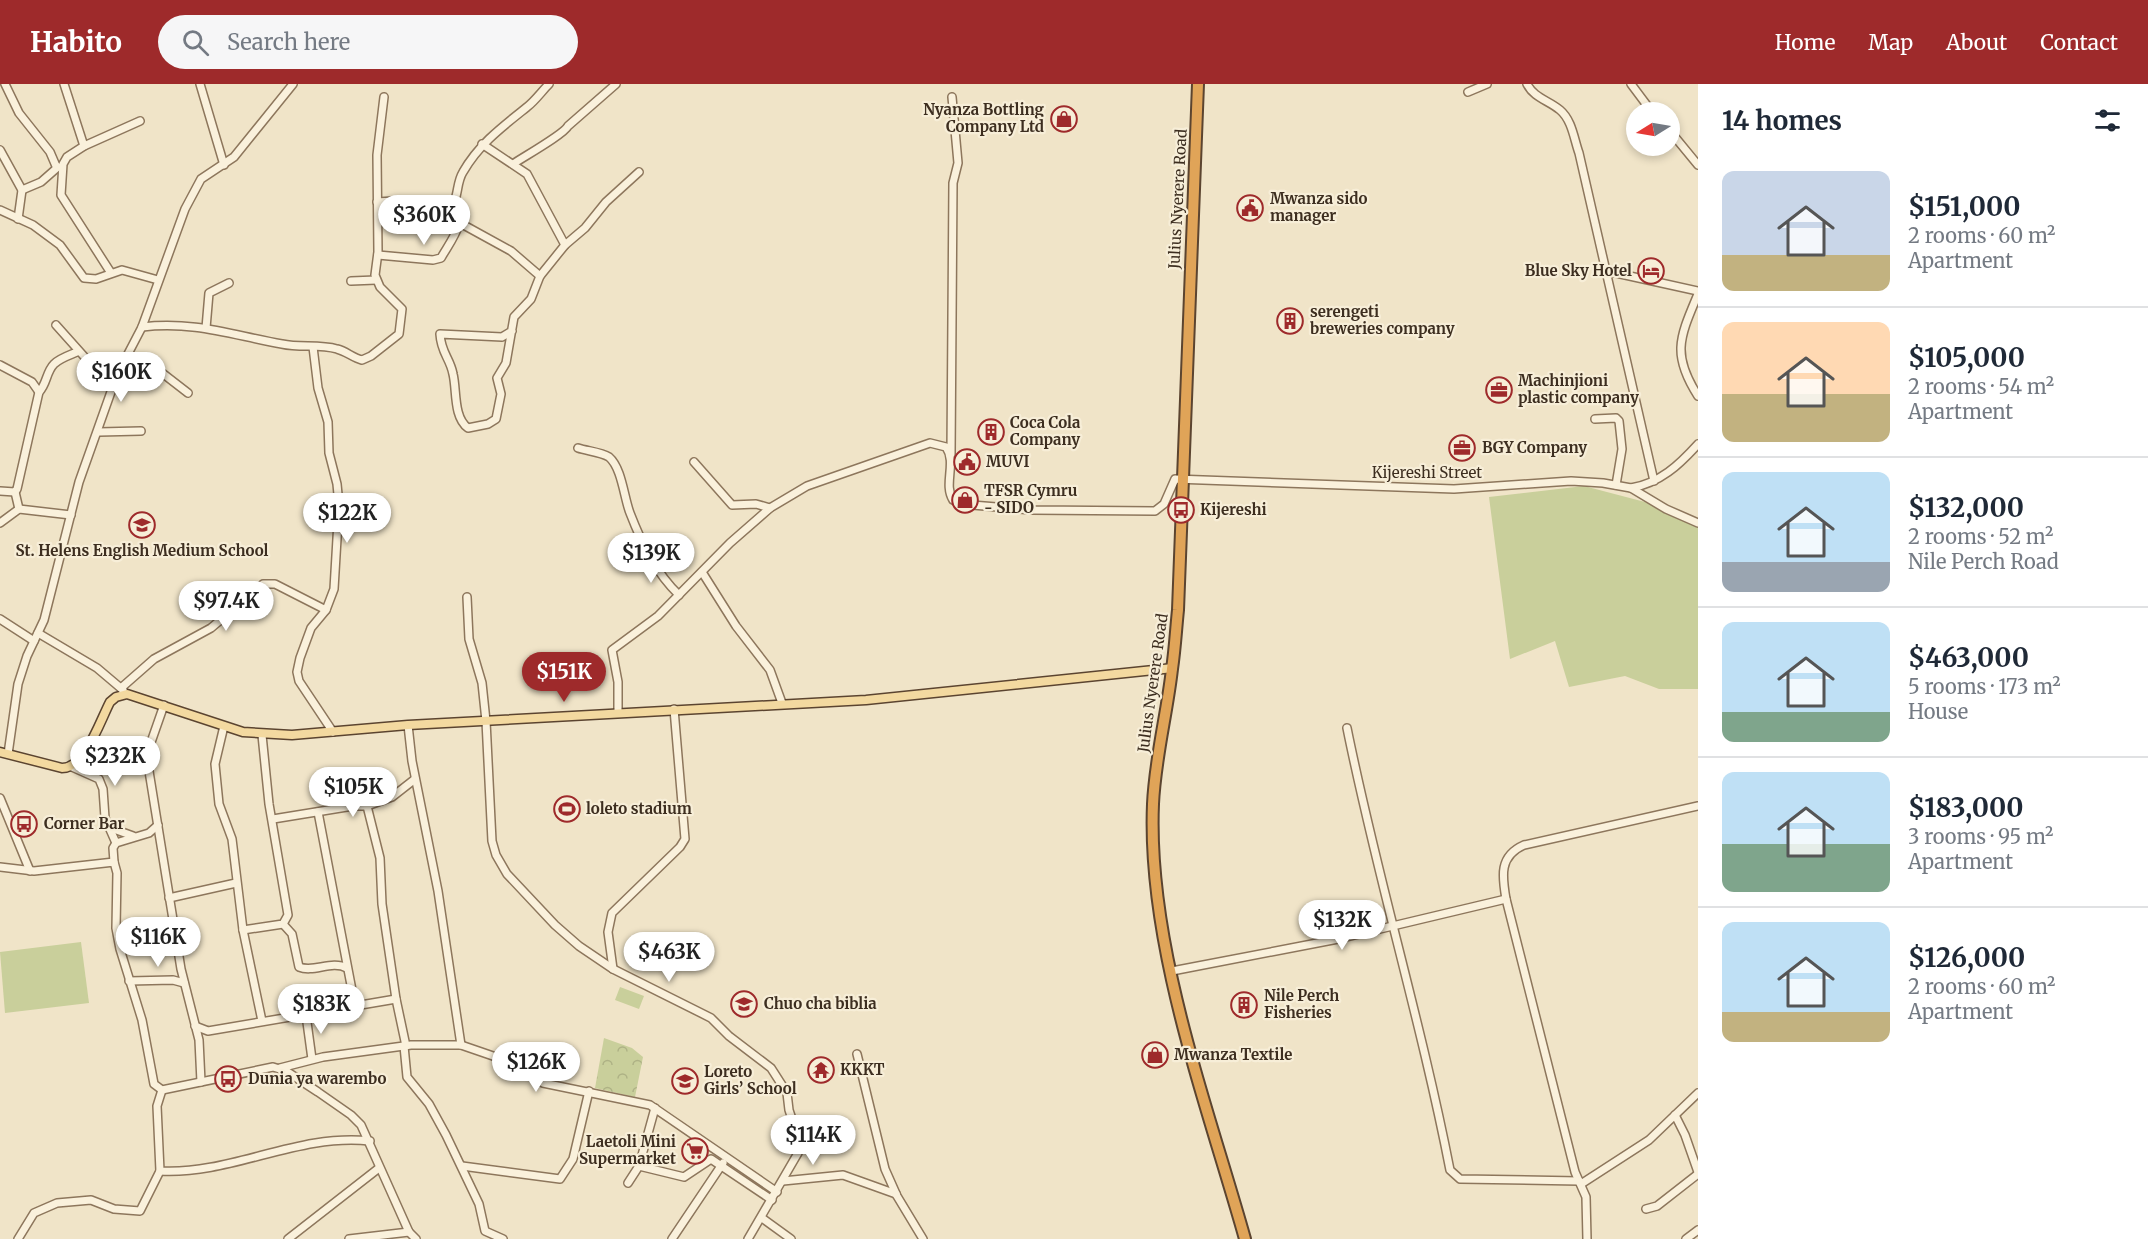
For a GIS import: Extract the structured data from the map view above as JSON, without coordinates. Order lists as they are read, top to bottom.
{
  "streets": {
    "highway": ["Julius Nyerere Road"],
    "street": ["Kijereshi Street"]
  },
  "crossings": [
    ["Julius Nyerere Road", "Kijereshi Street"]
  ],
  "places": {
    "shop": ["Nyanza Bottling Company Ltd", "TFSR Cymru - SIDO", "Mwanza Textile"],
    "public building": ["Mwanza sido manager", "MUVI"],
    "hotel": ["Blue Sky Hotel"],
    "building": ["serengeti breweries company", "Coca Cola Company", "Nile Perch Fisheries"],
    "office": ["Machinjioni plastic company", "BGY Company"],
    "bus stop": ["Kijereshi", "Corner Bar", "Dunia ya warembo"],
    "school or university": ["St. Helens English Medium School", "Chuo cha biblia", "Loreto Girls’ School"],
    "sports": ["loleto stadium"],
    "temple": ["KKKT"],
    "supermarket": ["Laetoli Mini Supermarket"]
  },
  "north": "left",
  "page": {
    "header": "Habito",
    "search": "Search here",
    "nav": [
      "Home",
      "Map",
      "About",
      "Contact"
    ],
    "heading": "14 homes",
    "list": [
      {
        "name": "$151,000",
        "note": "2 rooms · 60 m² · Apartment"
      },
      {
        "name": "$105,000",
        "note": "2 rooms · 54 m² · Apartment"
      },
      {
        "name": "$132,000",
        "note": "2 rooms · 52 m² · Nile Perch Road"
      },
      {
        "name": "$463,000",
        "note": "5 rooms · 173 m² · House"
      },
      {
        "name": "$183,000",
        "note": "3 rooms · 95 m² · Apartment"
      },
      {
        "name": "$126,000",
        "note": "2 rooms · 60 m² · Apartment"
      }
    ],
    "price": [
      "$360K",
      "$160K",
      "$122K",
      "$139K",
      "$97.4K",
      "$151K",
      "$232K",
      "$105K",
      "$132K",
      "$116K",
      "$463K",
      "$183K",
      "$126K",
      "$114K"
    ]
  }
}
